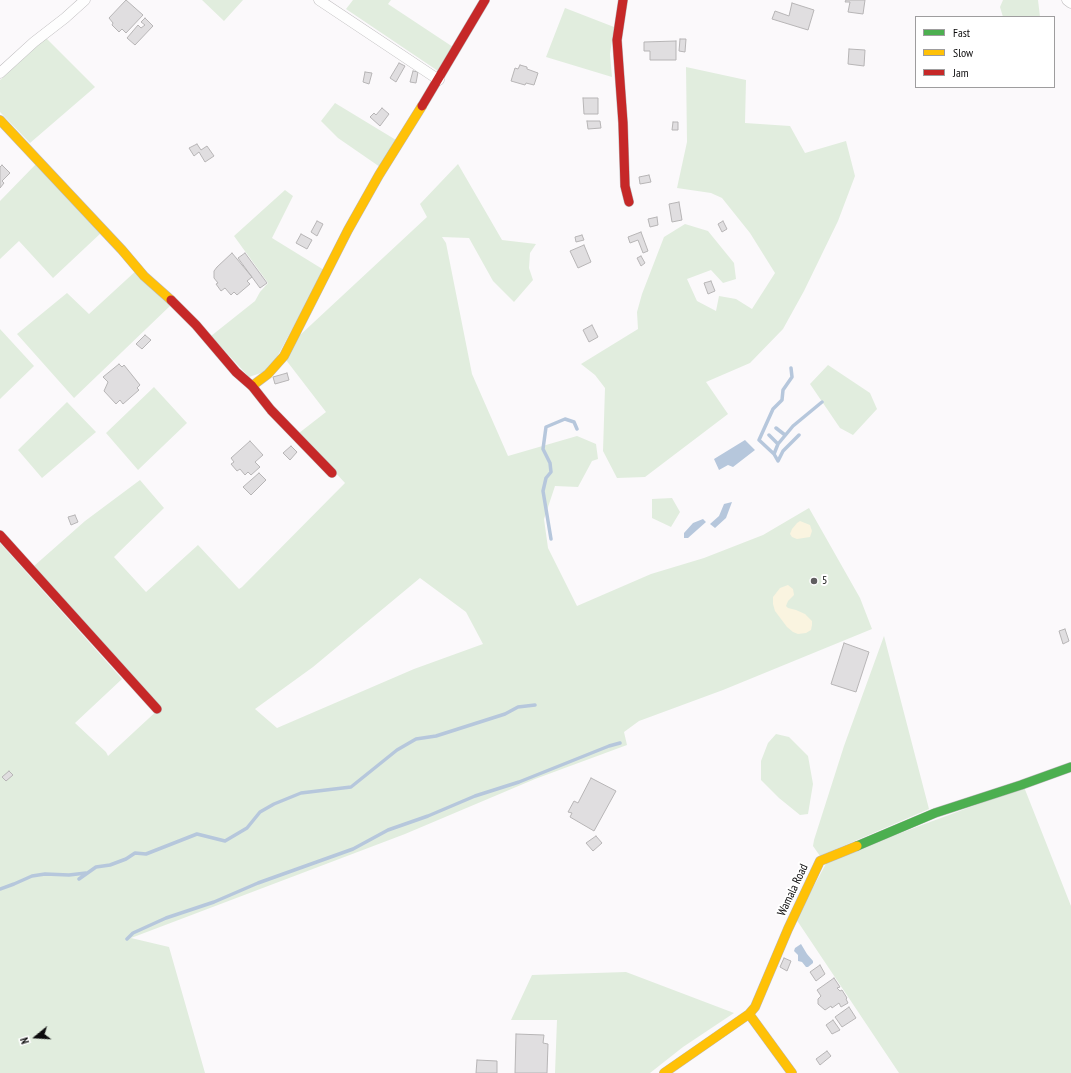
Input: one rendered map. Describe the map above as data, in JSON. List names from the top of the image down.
{
  "streets": {
    "street": ["Wamala Road"]
  },
  "places": ["5"],
  "legend": ["Fast", "Slow", "Jam"],
  "north": "left"
}
